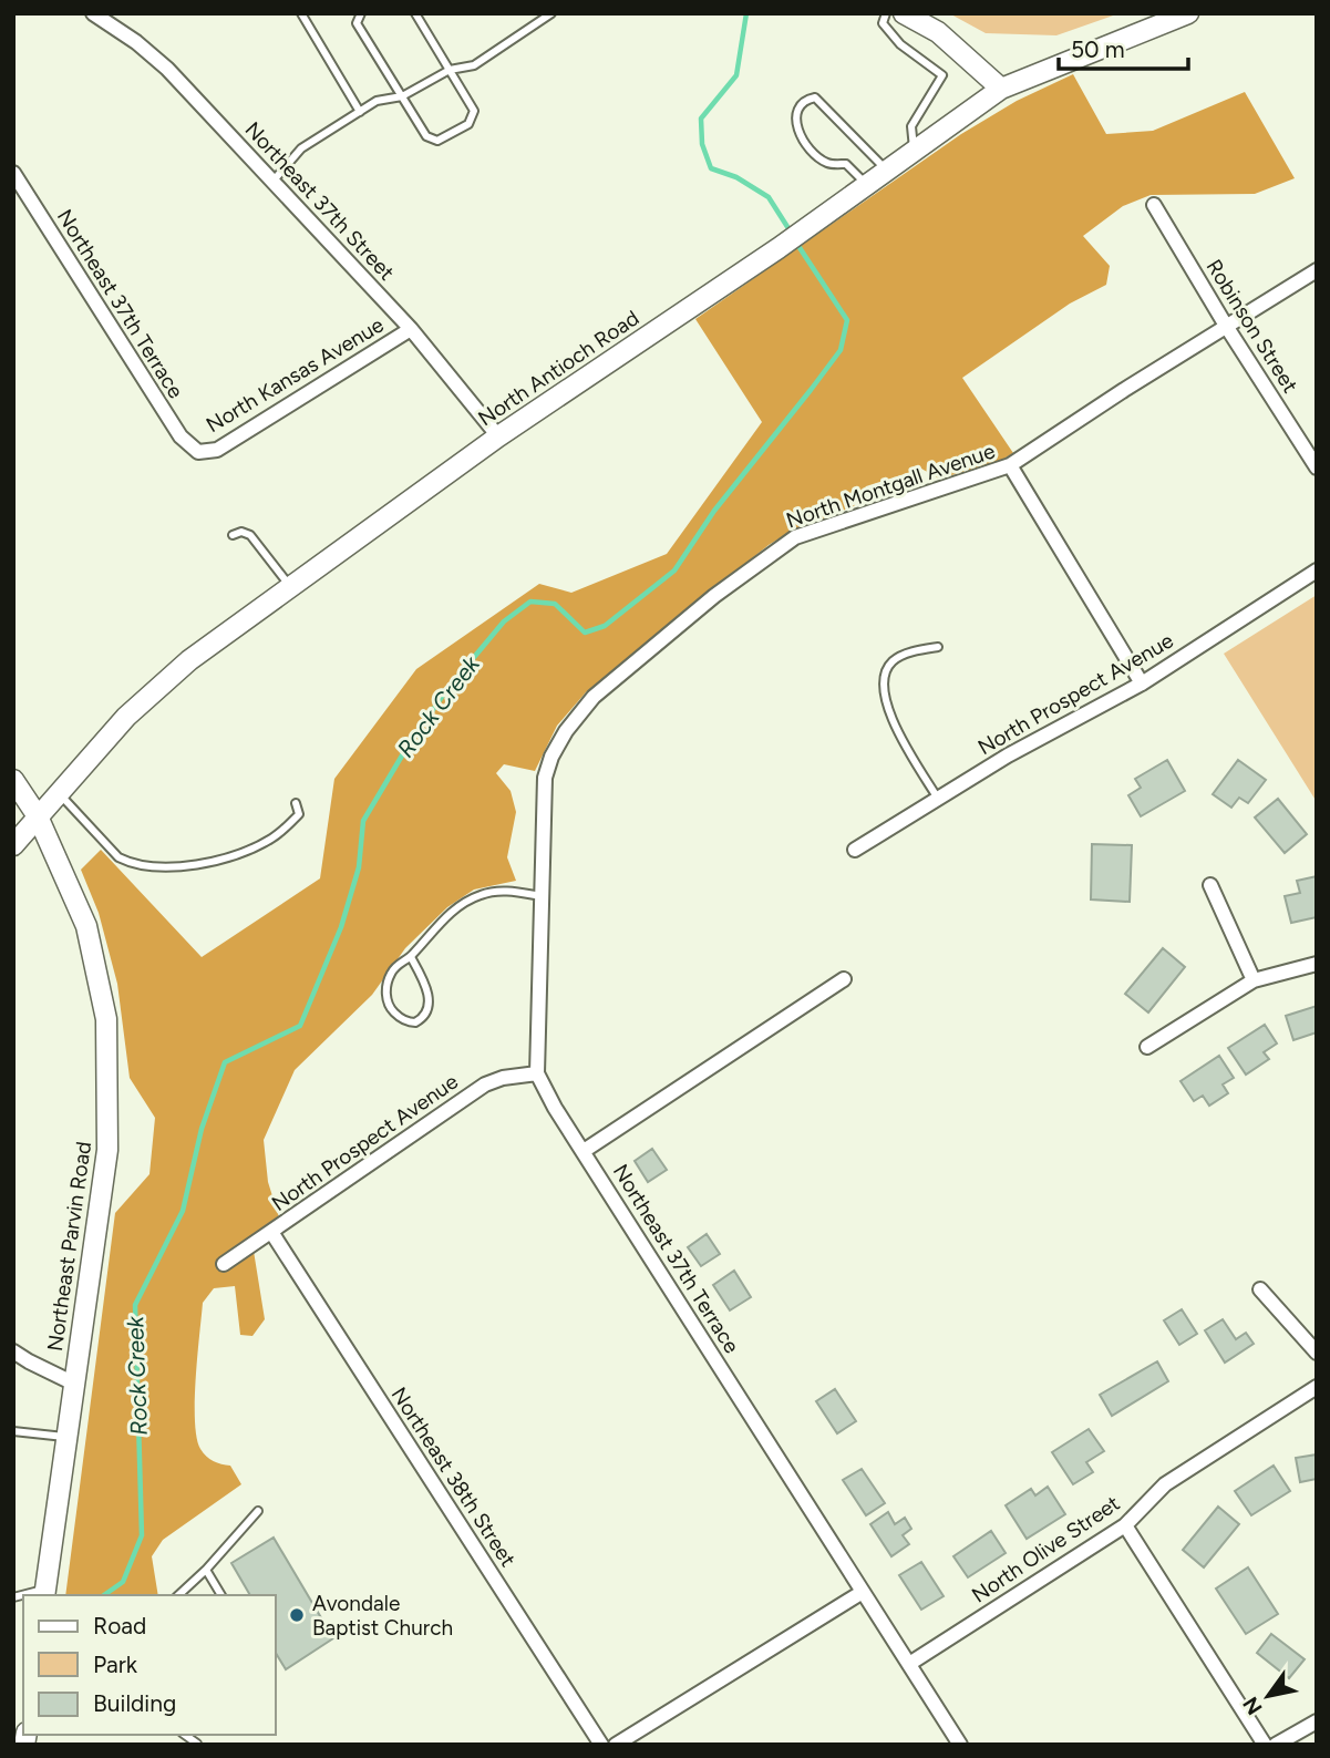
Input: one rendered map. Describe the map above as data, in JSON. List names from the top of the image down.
{
  "streets": {
    "street": [
      "Northeast 37th Street",
      "Northeast 37th Terrace",
      "Robinson Street",
      "North Antioch Road",
      "North Kansas Avenue",
      "North Montgall Avenue",
      "North Prospect Avenue",
      "Northeast Parvin Road",
      "Northeast 38th Street",
      "North Olive Street"
    ]
  },
  "crossings": [
    ["Northeast 37th Street", "North Antioch Road"],
    ["Northeast 37th Street", "North Kansas Avenue"],
    ["Northeast 37th Terrace", "North Kansas Avenue"],
    ["Northeast 37th Terrace", "North Montgall Avenue"],
    ["Northeast 37th Terrace", "North Prospect Avenue"],
    ["Northeast 37th Terrace", "North Olive Street"],
    ["Robinson Street", "North Montgall Avenue"],
    ["North Antioch Road", "Northeast Parvin Road"],
    ["North Prospect Avenue", "Northeast 38th Street"]
  ],
  "water": ["Rock Creek"],
  "places": ["Avondale Baptist Church"],
  "legend": ["Road", "Park", "Building"],
  "scale_bar": "50 m",
  "north": "bottom left"
}
